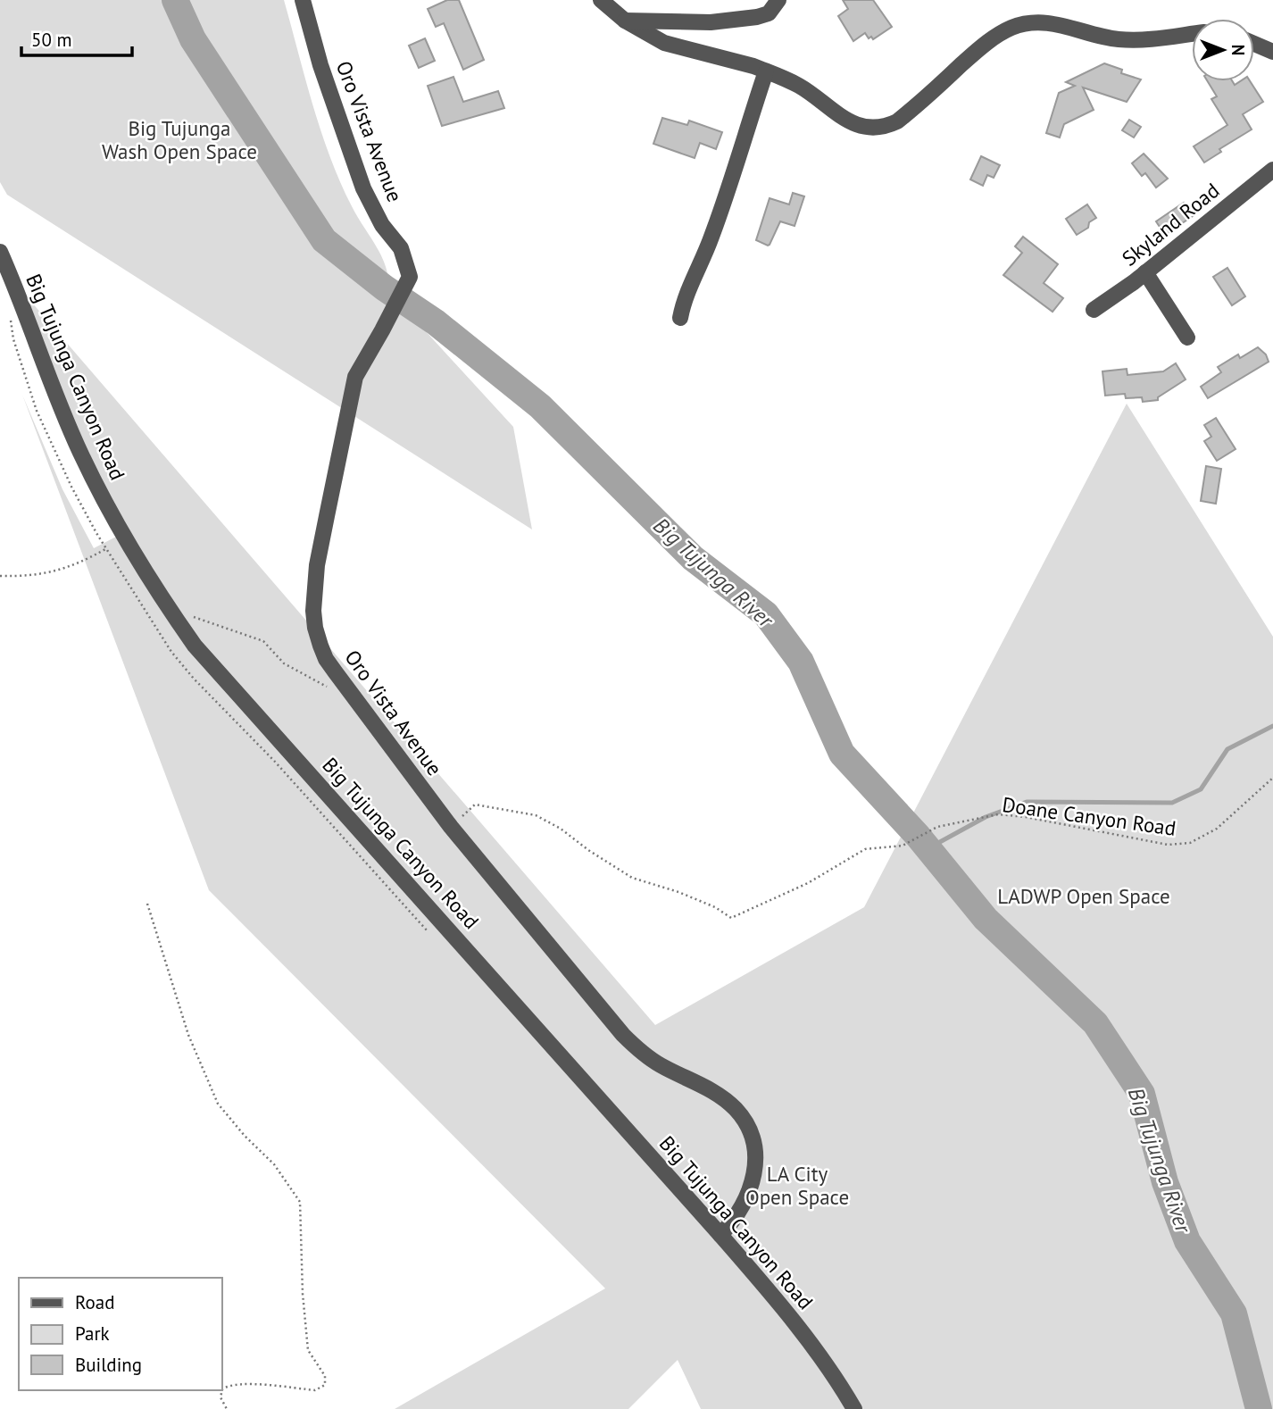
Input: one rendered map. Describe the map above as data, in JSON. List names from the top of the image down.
{
  "streets": {
    "street": ["Oro Vista Avenue", "Skyland Road", "Big Tujunga Canyon Road"],
    "path": ["Doane Canyon Road"]
  },
  "crossings": [
    ["Oro Vista Avenue", "Big Tujunga Canyon Road"],
    ["Oro Vista Avenue", "Doane Canyon Road"]
  ],
  "water": ["Big Tujunga River"],
  "parks": ["Big Tujunga Wash Open Space", "LADWP Open Space", "LA City Open Space"],
  "legend": ["Road", "Park", "Building"],
  "scale_bar": "50 m",
  "north": "right"
}
